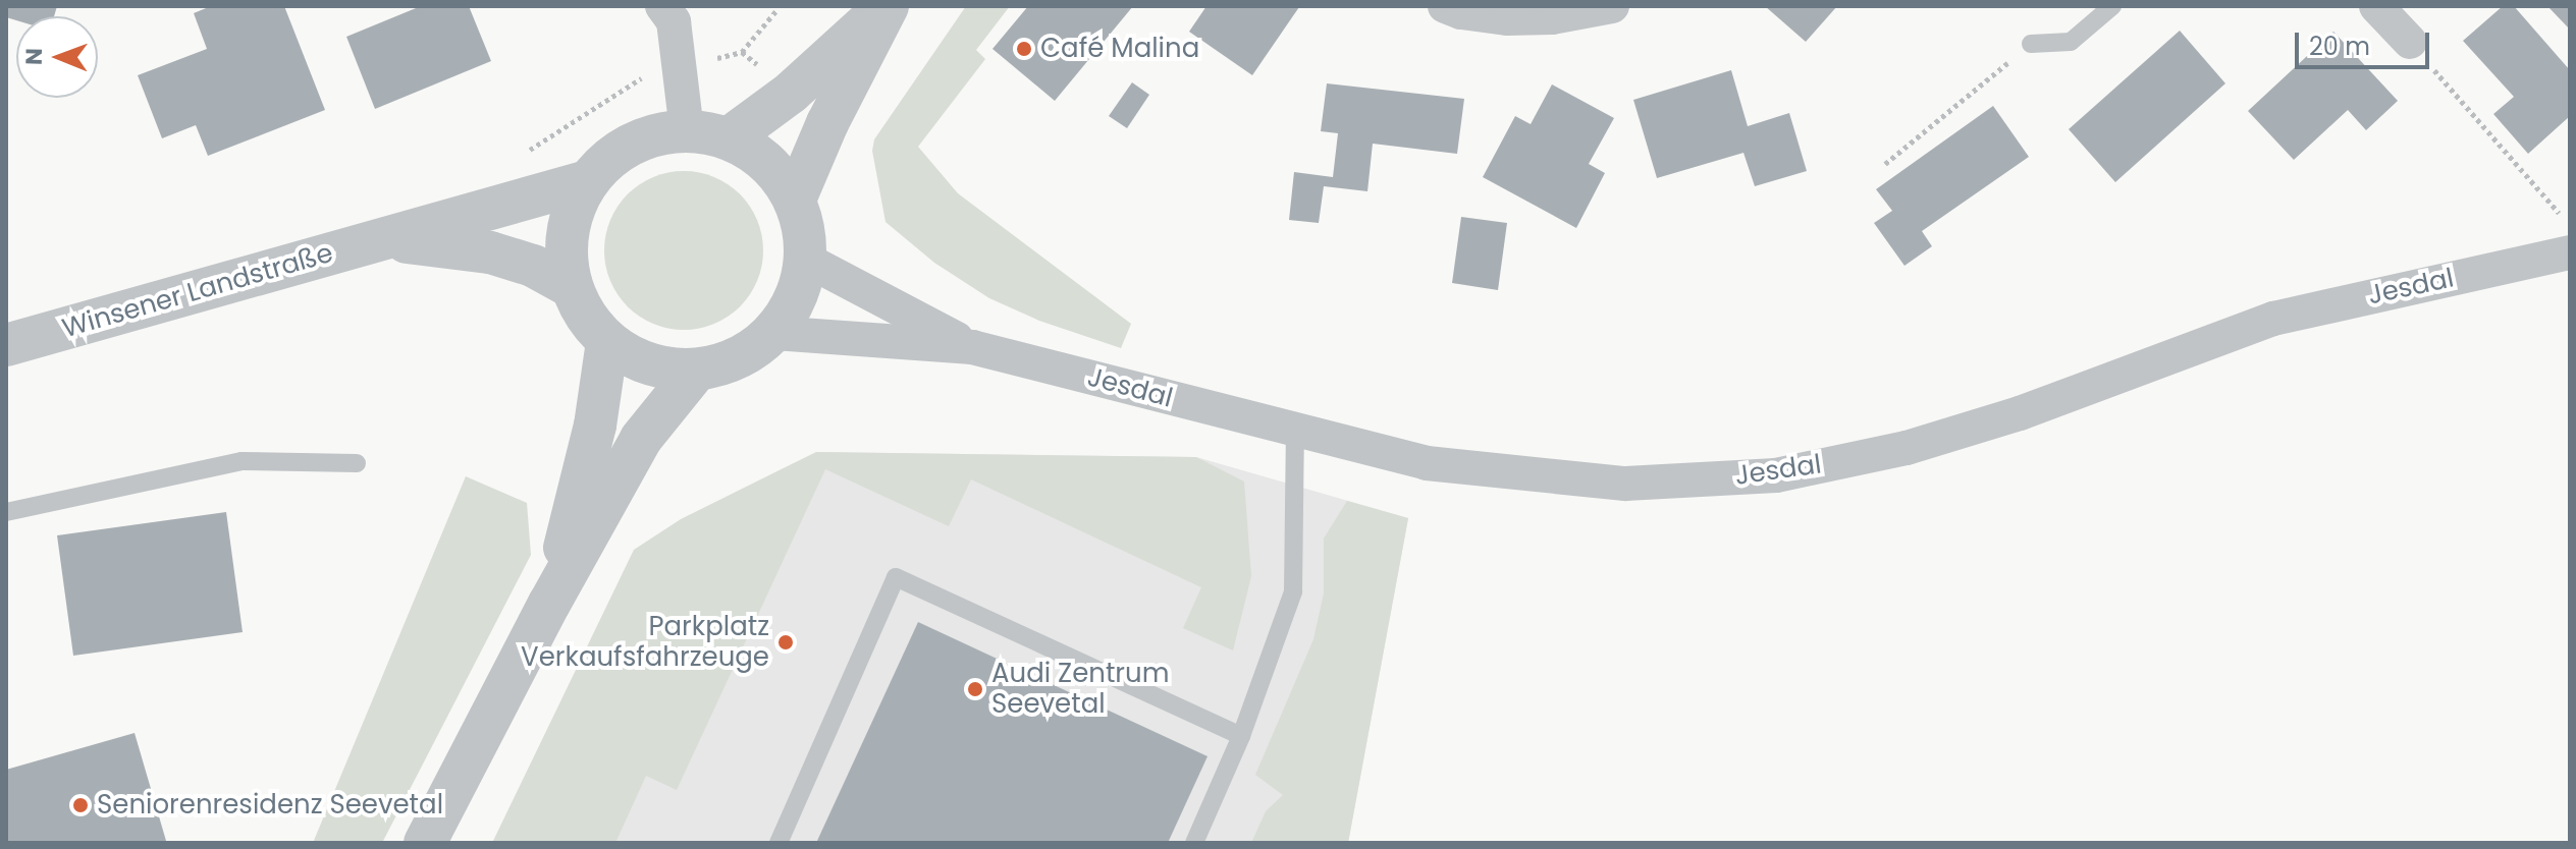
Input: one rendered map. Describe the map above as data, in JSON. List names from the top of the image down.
{
  "streets": {
    "street": ["Jesdal", "Winsener Landstraße"]
  },
  "crossings": [
    ["Jesdal", "Winsener Landstraße"]
  ],
  "places": [
    "Café Malina",
    "Parkplatz Verkaufsfahrzeuge",
    "Audi Zentrum Seevetal",
    "Seniorenresidenz Seevetal"
  ],
  "scale_bar": "20 m",
  "north": "left"
}
